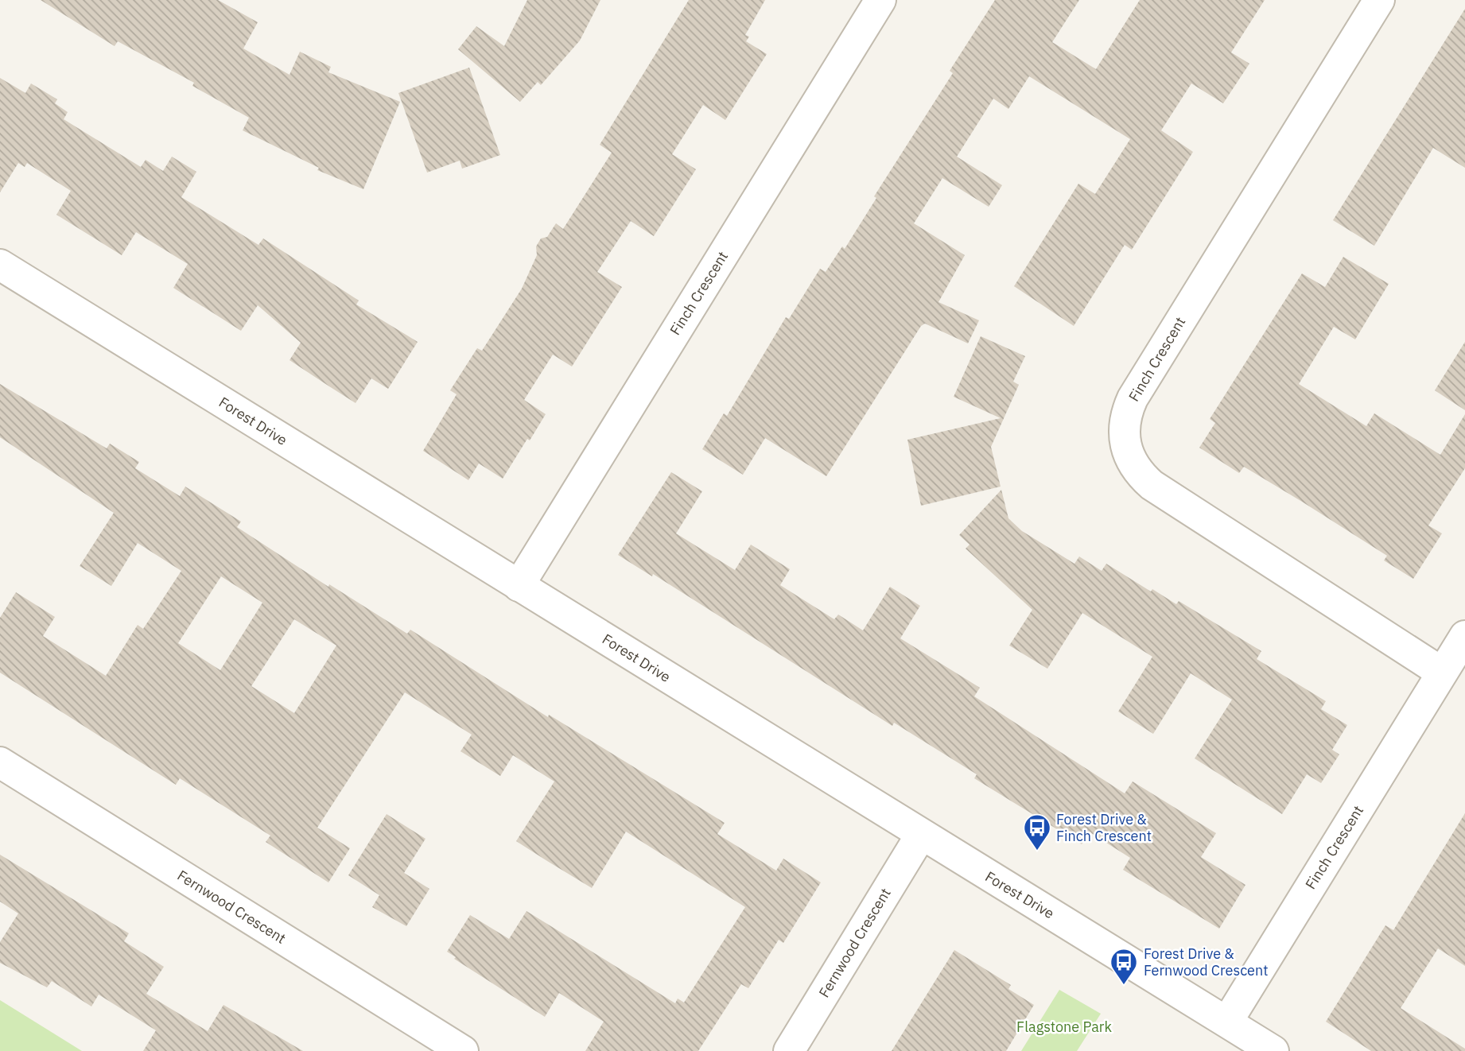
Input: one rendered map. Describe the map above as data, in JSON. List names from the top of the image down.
{
  "streets": {
    "street": ["Finch Crescent", "Forest Drive", "Fernwood Crescent"]
  },
  "crossings": [
    ["Finch Crescent", "Forest Drive"],
    ["Forest Drive", "Fernwood Crescent"]
  ],
  "parks": ["Flagstone Park"],
  "places": {
    "bus stop": ["Forest Drive & Finch Crescent", "Forest Drive & Fernwood Crescent"]
  }
}
